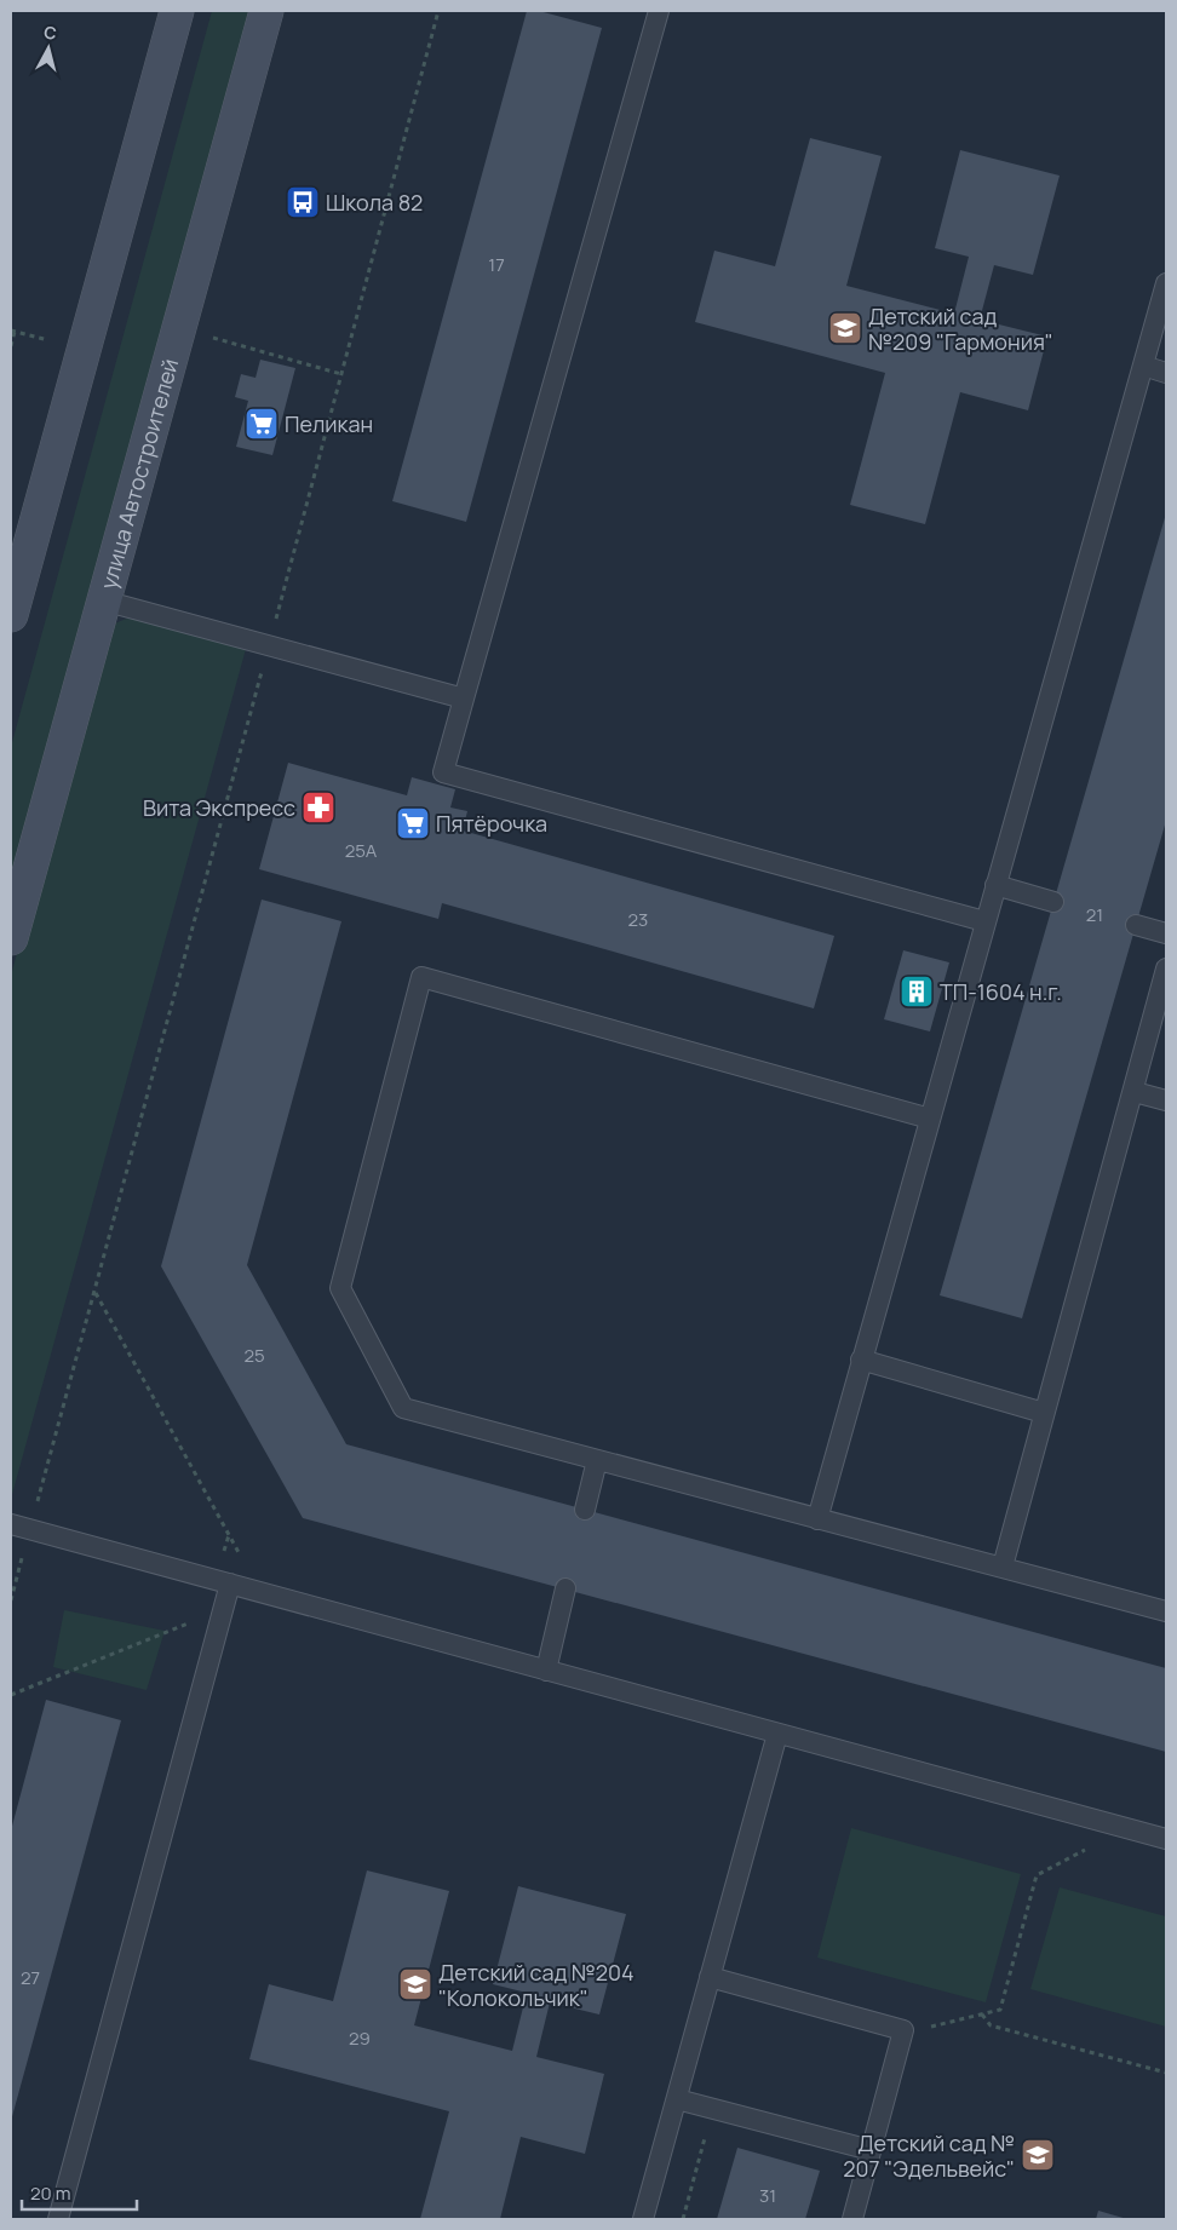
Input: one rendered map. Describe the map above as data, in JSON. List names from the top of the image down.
{
  "streets": {
    "main road": ["улица Автостроителей"]
  },
  "places": {
    "bus stop": ["Школа 82"],
    "school or university": ["Детский сад №209 \"Гармония\"", "Детский сад №204 \"Колокольчик\"", "Детский сад № 207 \"Эдельвейс\""],
    "supermarket": ["Пеликан", "Пятёрочка"],
    "pharmacy": ["Вита Экспресс"],
    "building": ["ТП-1604 н.г."]
  },
  "house_numbers": [
    "17",
    "25А",
    "21",
    "23",
    "25",
    "27",
    "29",
    "31"
  ],
  "scale_bar": "20 m",
  "north": "top"
}
